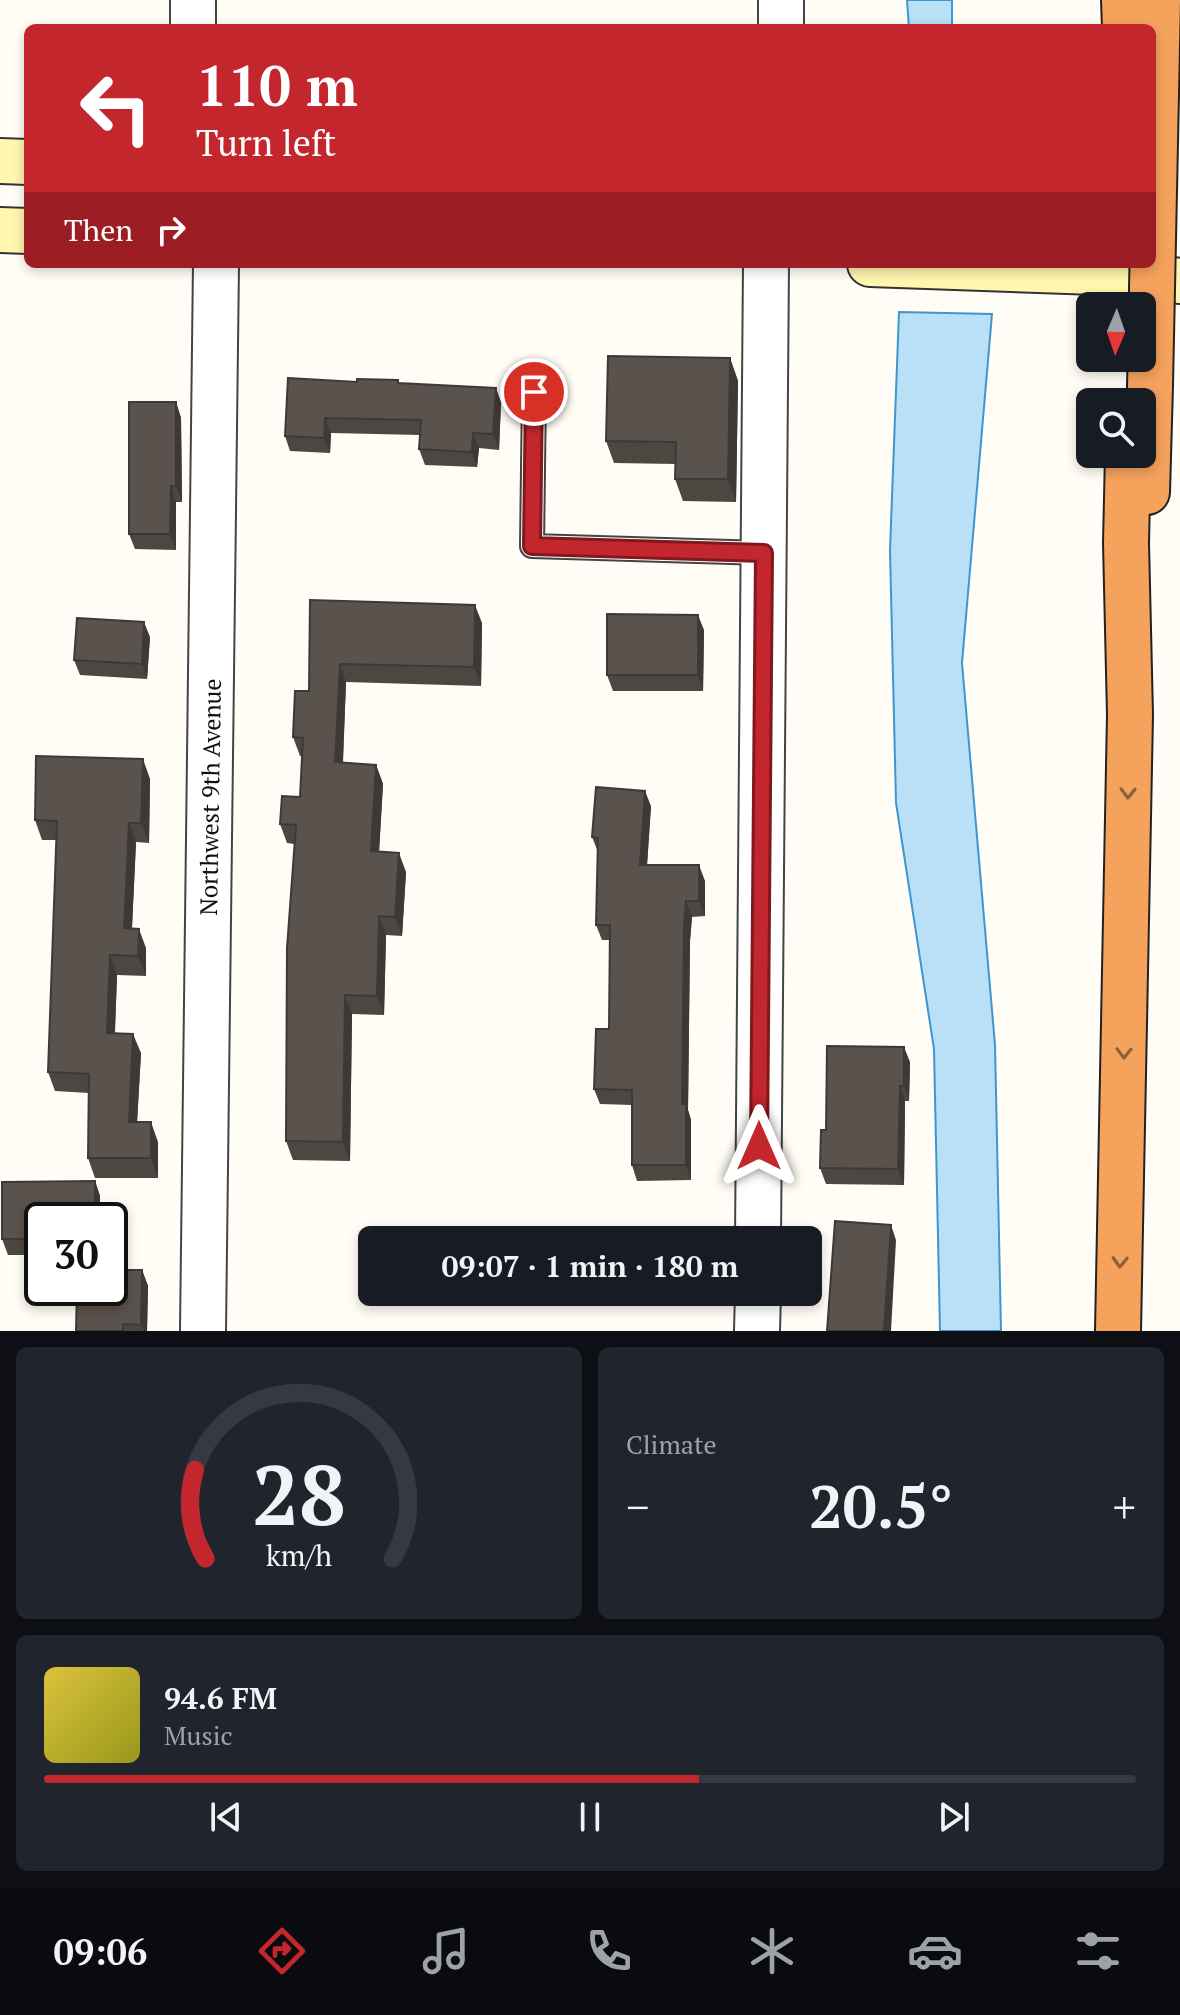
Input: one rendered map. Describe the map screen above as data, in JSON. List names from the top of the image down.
{
  "streets": {
    "street": ["Northwest 9th Avenue"]
  },
  "north": "bottom",
  "page": {
    "turn": ["110 m", "Turn left"],
    "then": "Then",
    "limit": "30",
    "trip": "09:07 · 1 min · 180 m",
    "tile": "Climate",
    "heat": ["−", "20.5°", "+"],
    "song": ["94.6 FM", "Music"],
    "tabs": "09:06",
    "gauge": ["28", "km/h"]
  }
}
